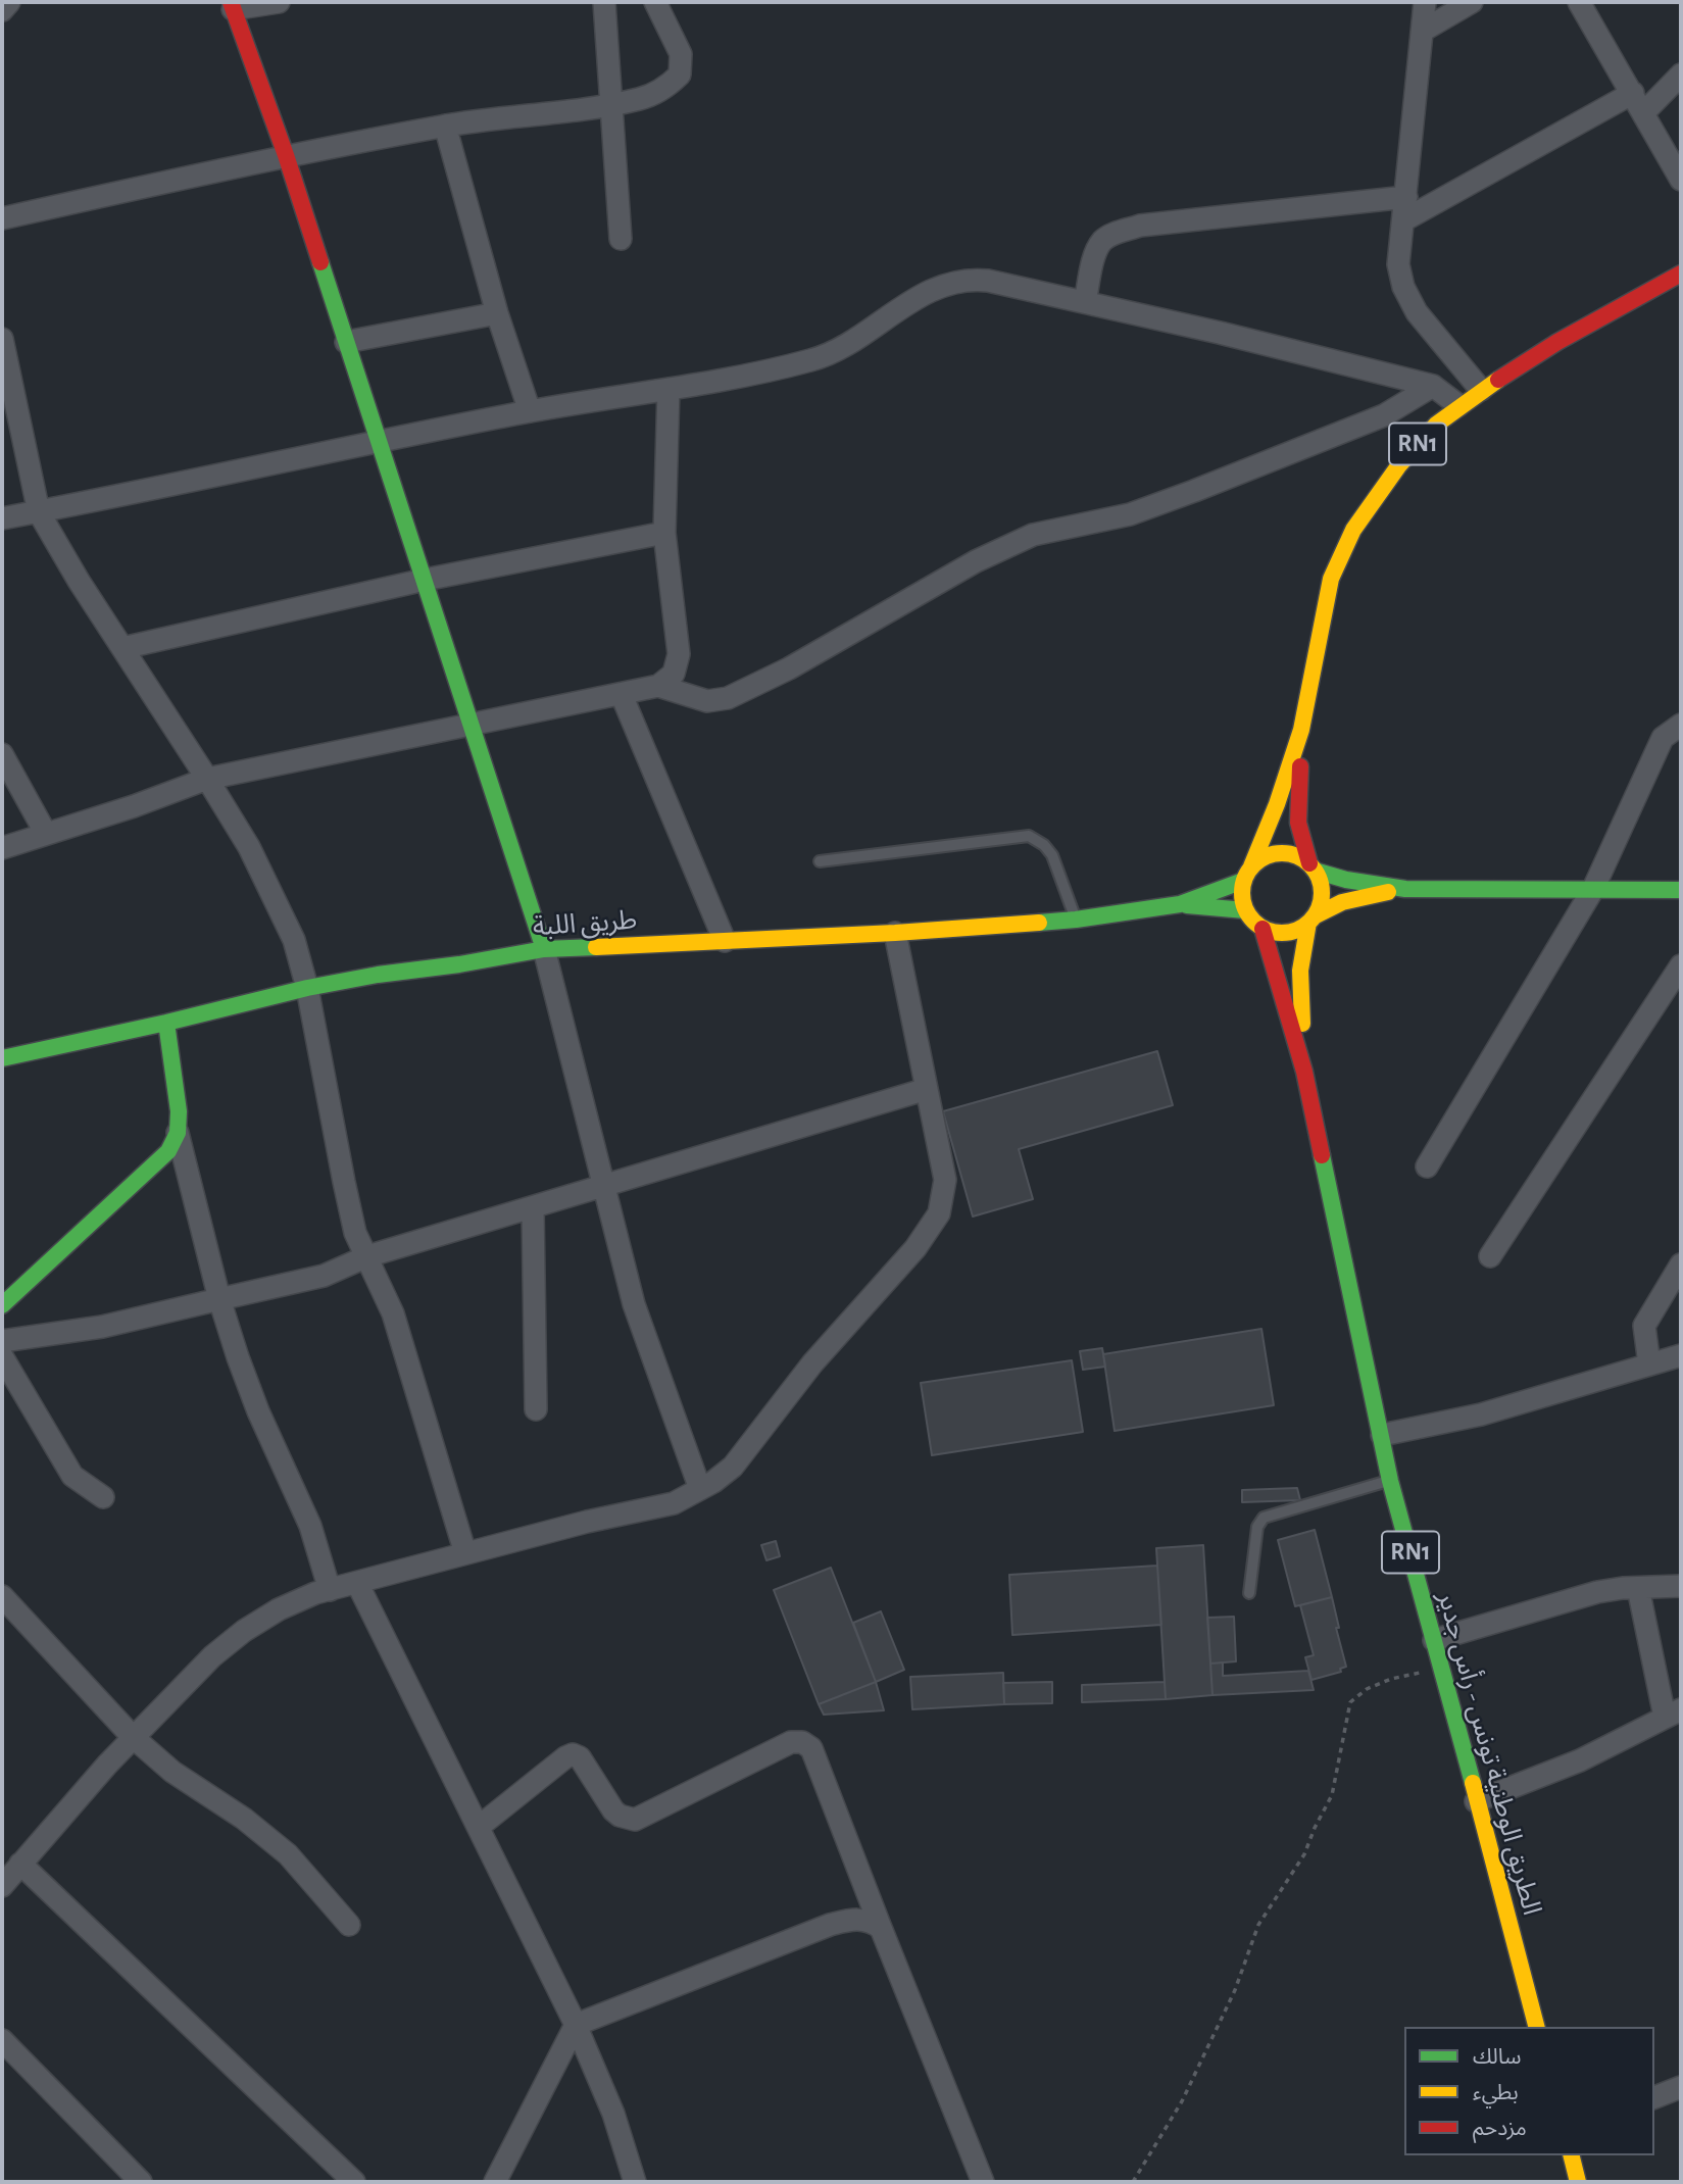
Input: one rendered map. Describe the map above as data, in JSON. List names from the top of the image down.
{
  "streets": {
    "main road": ["RN1", "طريق اللبة", "الطريق الوطنية تونس - رأس جدير"]
  },
  "crossings": [
    ["RN1", "طريق اللبة"],
    ["RN1", "الطريق الوطنية تونس - رأس جدير"],
    ["طريق اللبة", "الطريق الوطنية تونس - رأس جدير"]
  ],
  "legend": ["سالك", "بطيء", "مزدحم"]
}
